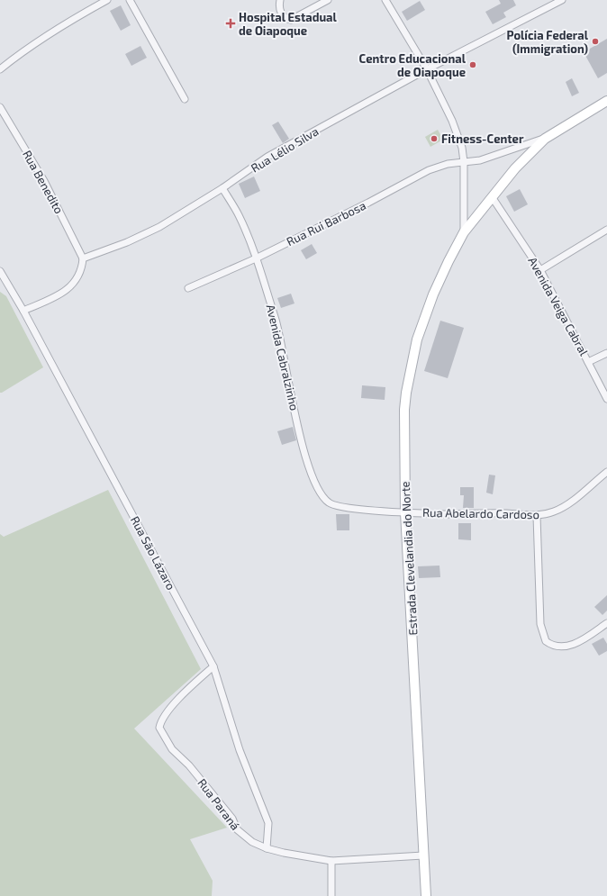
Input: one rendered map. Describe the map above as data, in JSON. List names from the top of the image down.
{
  "streets": {
    "street": [
      "Rua Lélio Silva",
      "Rua Benedito",
      "Rua Rui Barbosa",
      "Avenida Veiga Cabral",
      "Avenida Cabralzinho",
      "Rua Abelardo Cardoso",
      "Rua São Lázaro",
      "Estrada Clevelandia do Norte",
      "Rua Paraná"
    ]
  },
  "crossings": [
    ["Rua Lélio Silva", "Rua Benedito"],
    ["Rua Lélio Silva", "Avenida Cabralzinho"],
    ["Rua Rui Barbosa", "Avenida Cabralzinho"],
    ["Rua Rui Barbosa", "Estrada Clevelandia do Norte"],
    ["Avenida Veiga Cabral", "Estrada Clevelandia do Norte"],
    ["Avenida Cabralzinho", "Rua Abelardo Cardoso"],
    ["Rua Abelardo Cardoso", "Estrada Clevelandia do Norte"],
    ["Rua São Lázaro", "Rua Paraná"],
    ["Estrada Clevelandia do Norte", "Rua Paraná"]
  ],
  "places": {
    "health": ["Hospital Estadual de Oiapoque"],
    "other": ["Polícia Federal (Immigration)", "Centro Educacional de Oiapoque", "Fitness-Center"]
  }
}
